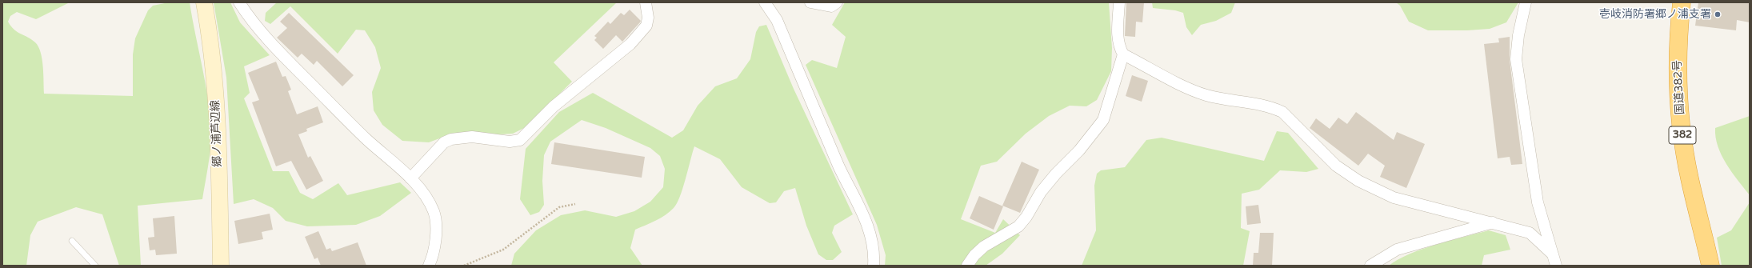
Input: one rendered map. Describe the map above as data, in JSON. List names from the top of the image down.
{
  "streets": {
    "highway": ["国道382号", "382"],
    "main road": ["郷ノ浦芦辺線"]
  },
  "places": ["壱岐消防署郷ノ浦支署"]
}
